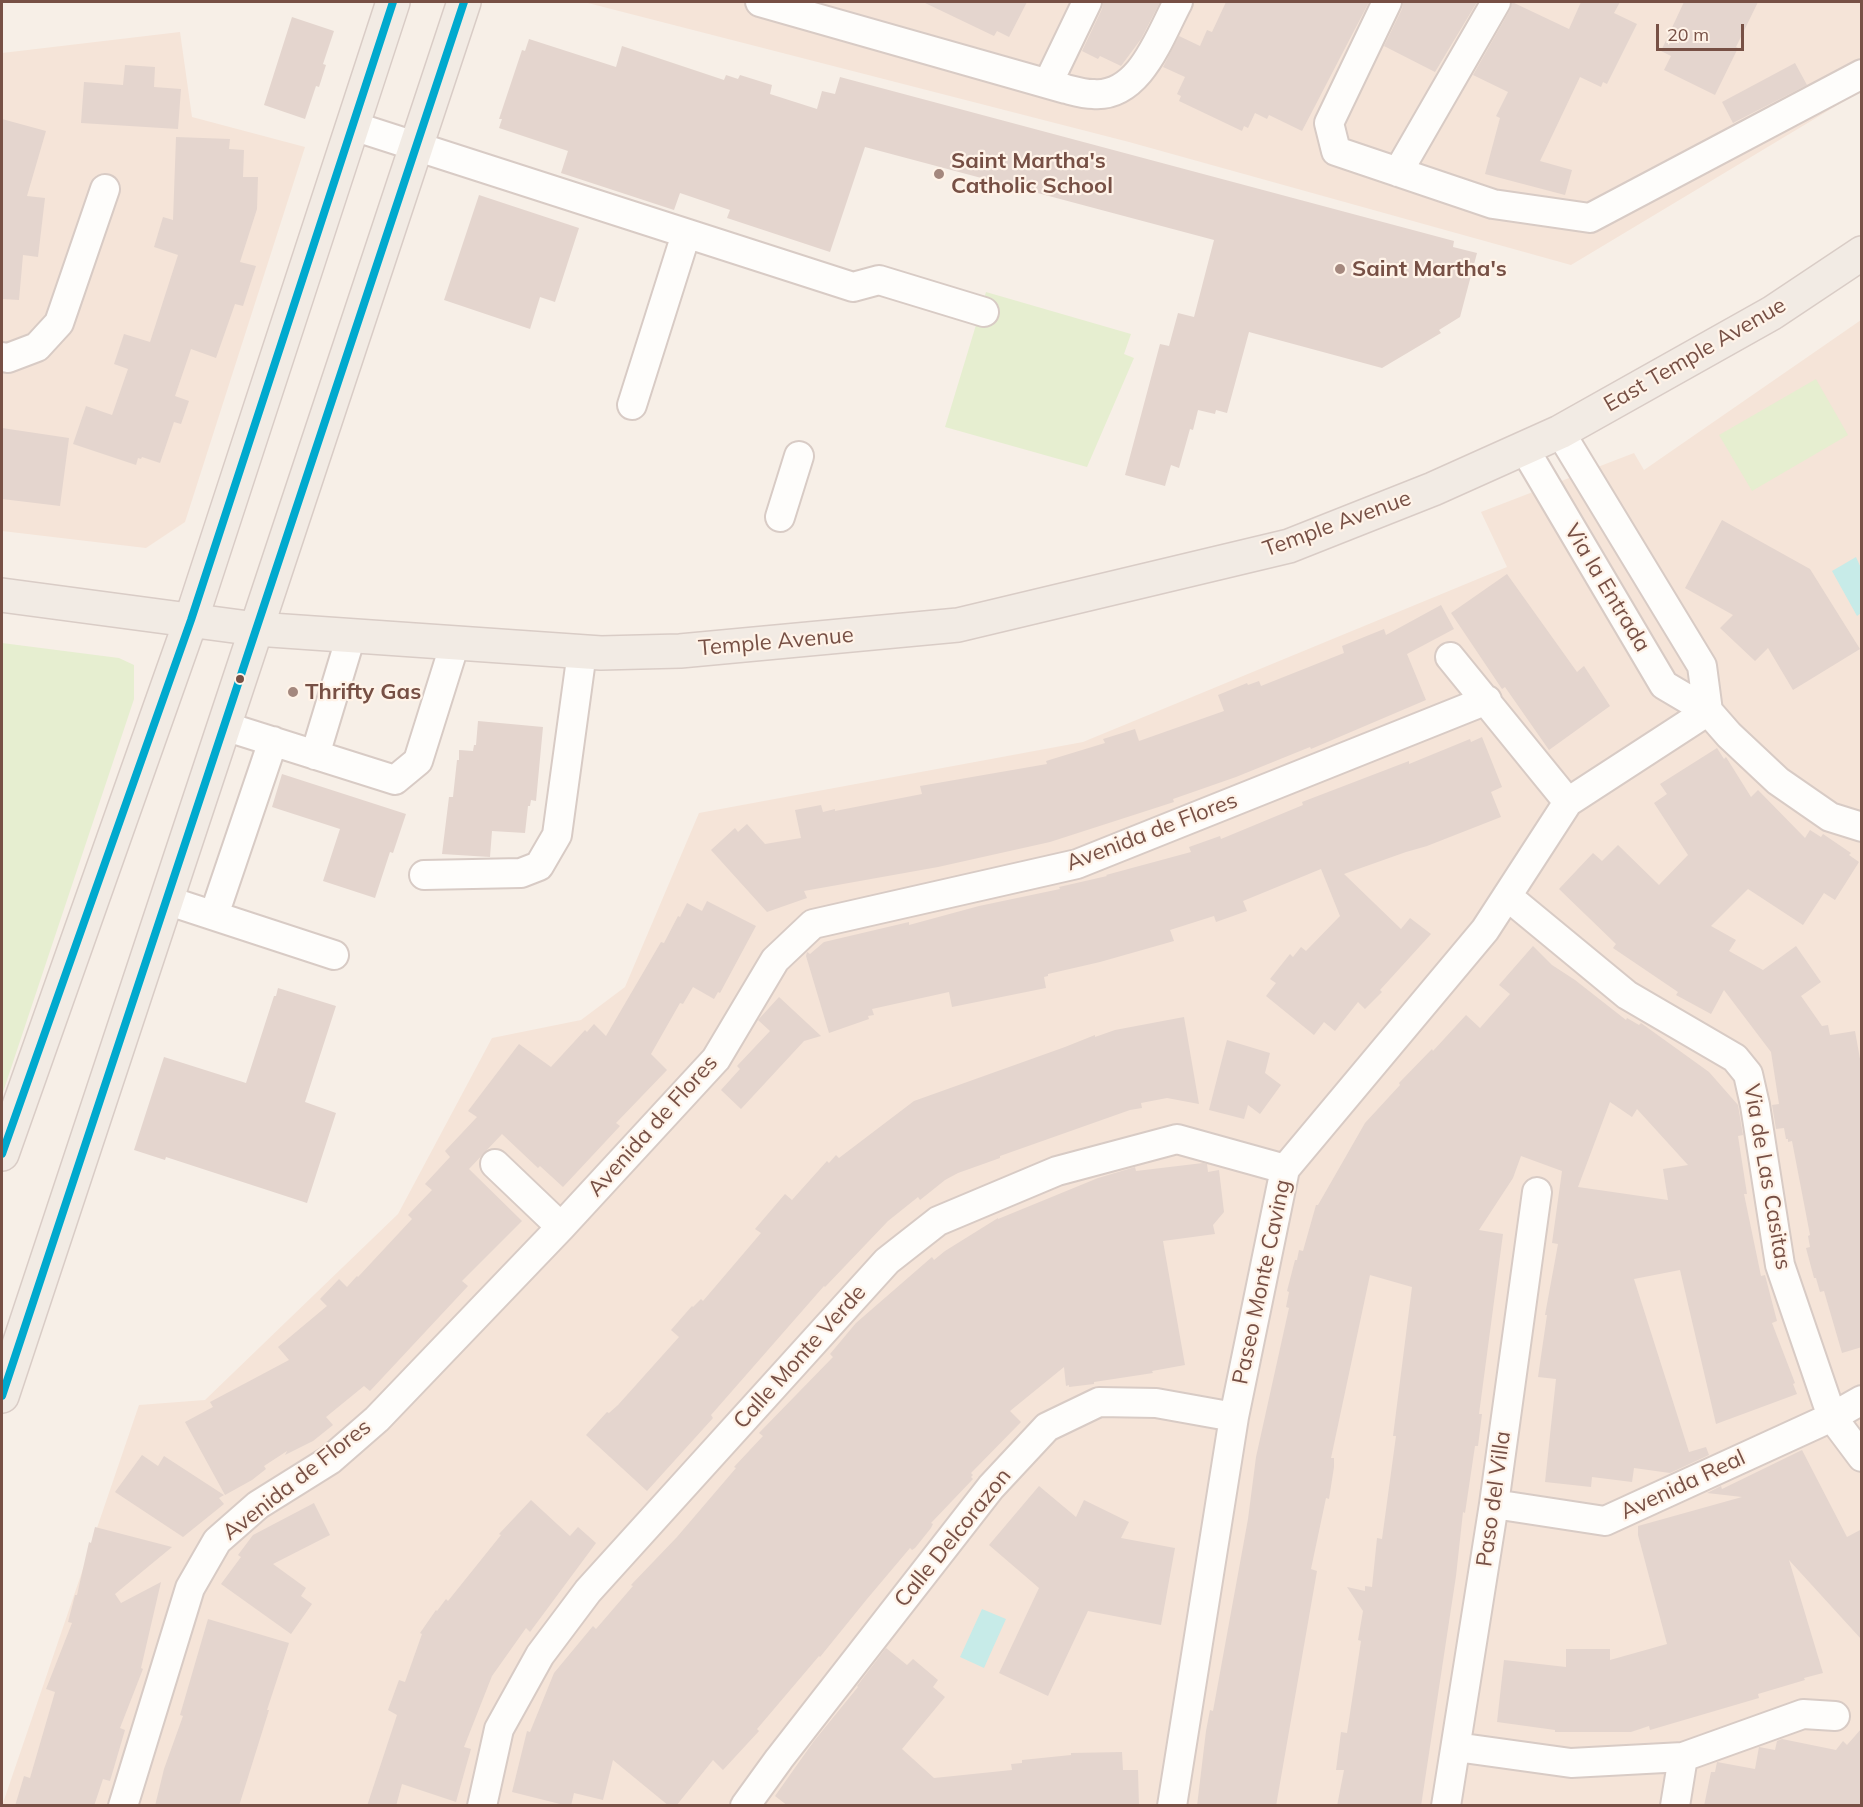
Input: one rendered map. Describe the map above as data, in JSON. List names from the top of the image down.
{
  "streets": {
    "main road": ["East Temple Avenue", "Temple Avenue"],
    "street": [
      "Via la Entrada",
      "Avenida de Flores",
      "Via de Las Casitas",
      "Paseo Monte Caving",
      "Calle Monte Verde",
      "Avenida Real",
      "Paso del Villa",
      "Calle Delcorazon"
    ]
  },
  "crossings": [
    ["East Temple Avenue", "Temple Avenue"],
    ["East Temple Avenue", "Via la Entrada"],
    ["Temple Avenue", "Via la Entrada"],
    ["Via la Entrada", "Paseo Monte Caving"],
    ["Via de Las Casitas", "Paseo Monte Caving"],
    ["Via de Las Casitas", "Avenida Real"],
    ["Paseo Monte Caving", "Calle Monte Verde"],
    ["Paseo Monte Caving", "Calle Delcorazon"],
    ["Avenida Real", "Paso del Villa"]
  ],
  "places": ["Saint Martha's Catholic School", "Saint Martha's", "Thrifty Gas"],
  "scale_bar": "20 m"
}
